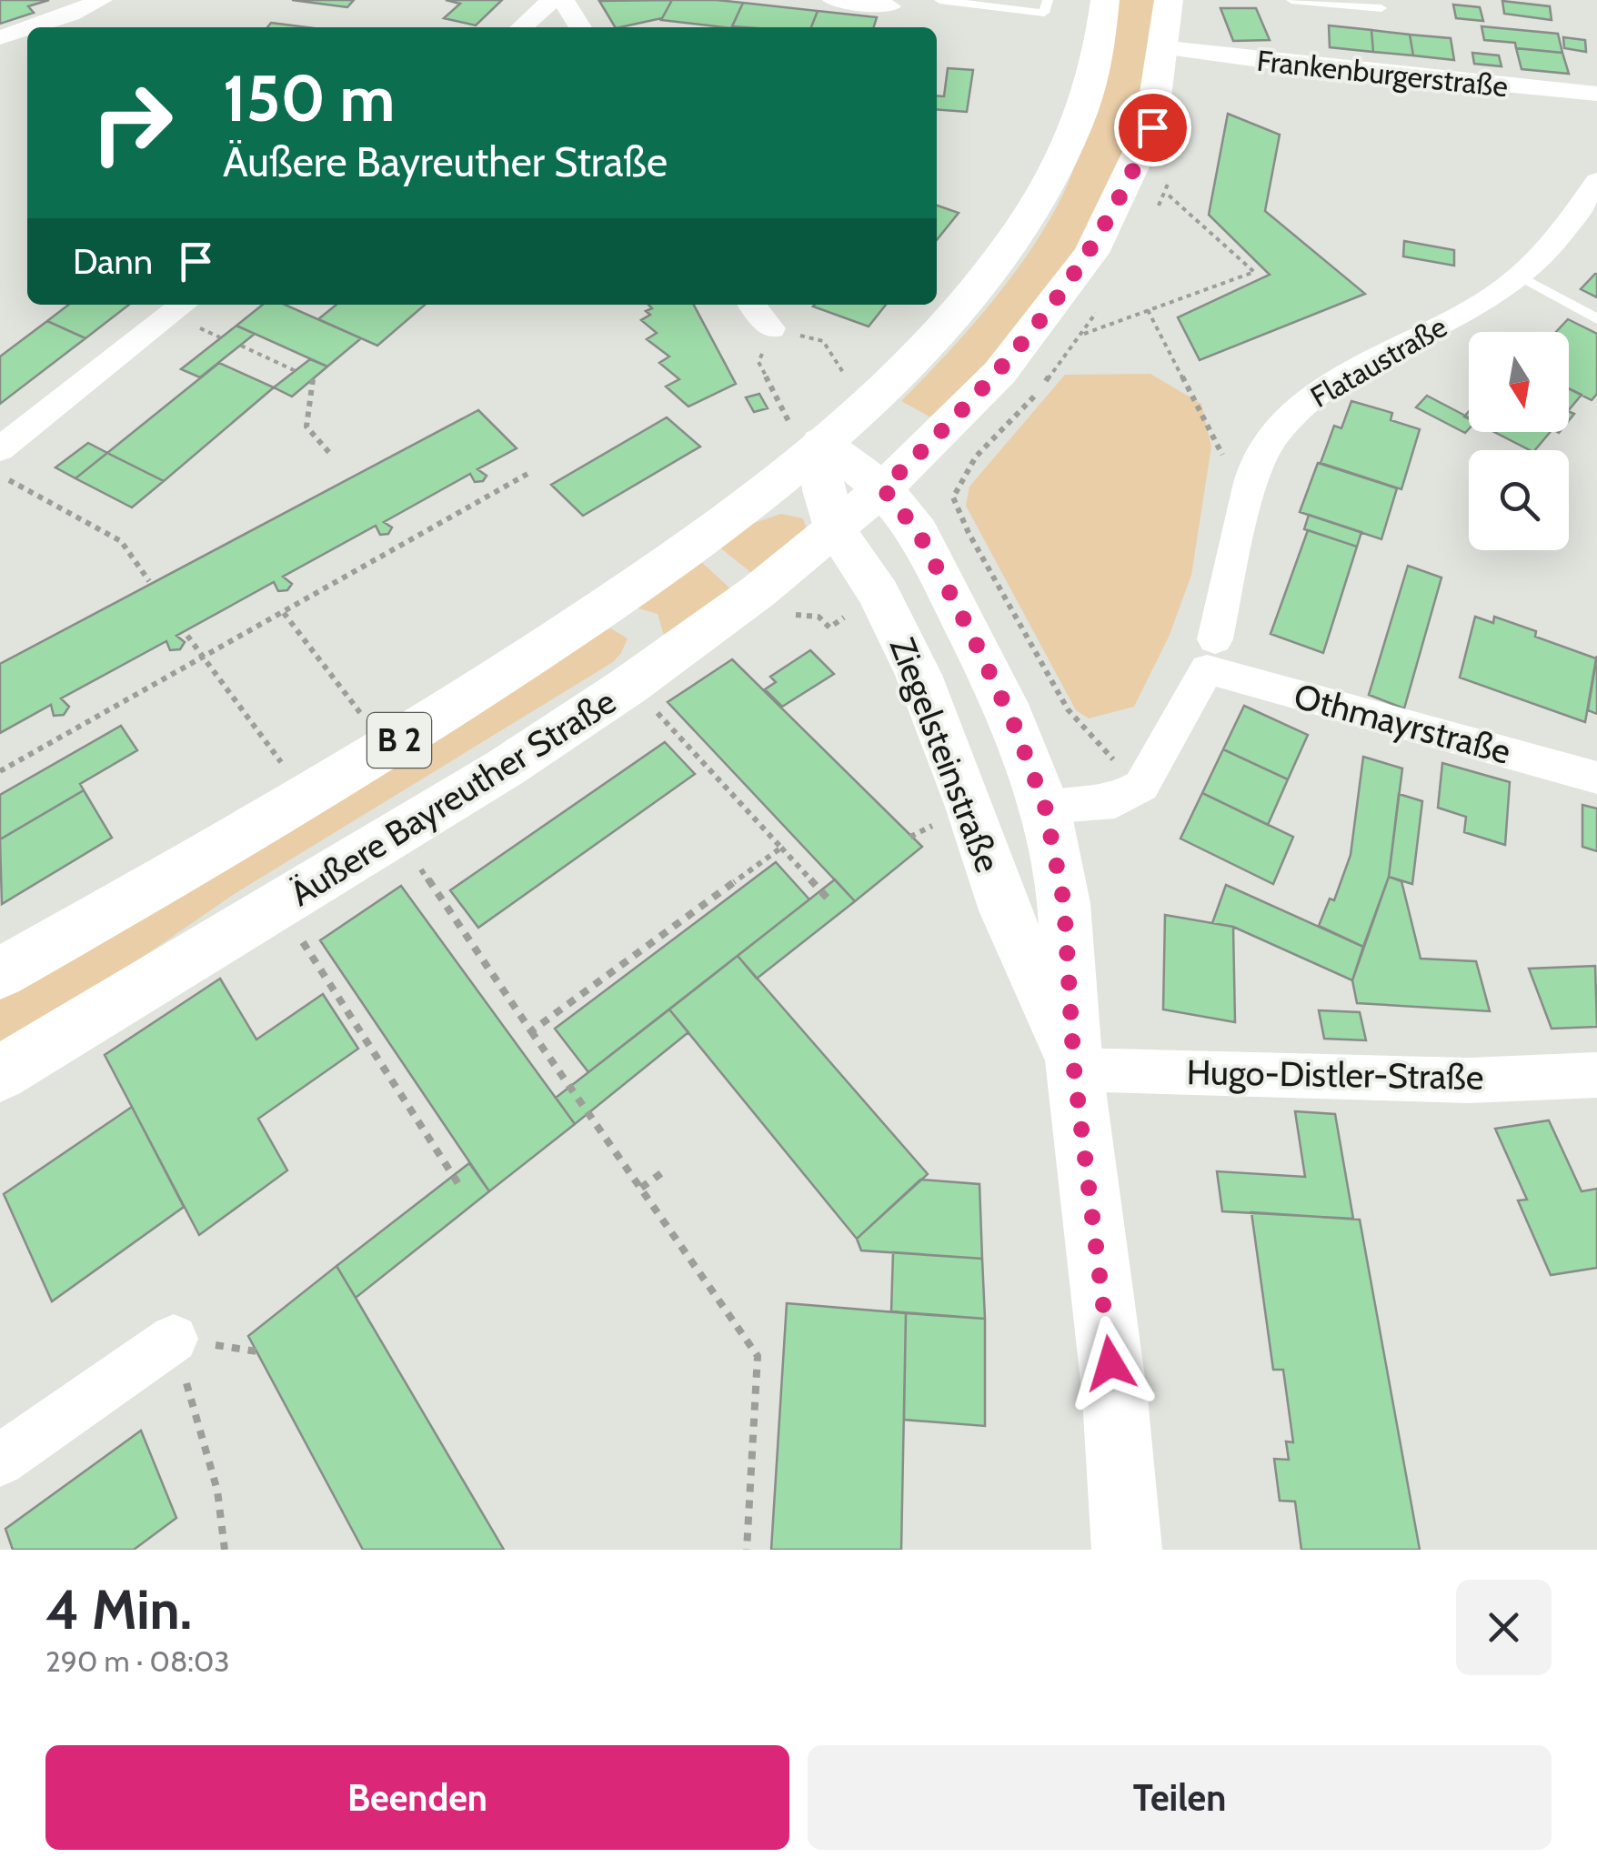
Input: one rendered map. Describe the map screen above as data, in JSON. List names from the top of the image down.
{
  "streets": {
    "main road": ["B 2", "Ziegelsteinstraße", "Äußere Bayreuther Straße"],
    "street": [
      "Frankenburgerstraße",
      "Flataustraße",
      "Othmayrstraße",
      "Hugo-Distler-Straße"
    ]
  },
  "crossings": [
    ["Frankenburgerstraße", "Äußere Bayreuther Straße"],
    ["Flataustraße", "Othmayrstraße"],
    ["B 2", "Ziegelsteinstraße"],
    ["Ziegelsteinstraße", "Äußere Bayreuther Straße"],
    ["Ziegelsteinstraße", "Hugo-Distler-Straße"]
  ],
  "north": "bottom",
  "page": {
    "turn": ["150 m", "Äußere Bayreuther Straße"],
    "then": "Dann",
    "heading": ["4 Min.", "290 m · 08:03"],
    "buttons": ["Beenden", "Teilen"]
  }
}
